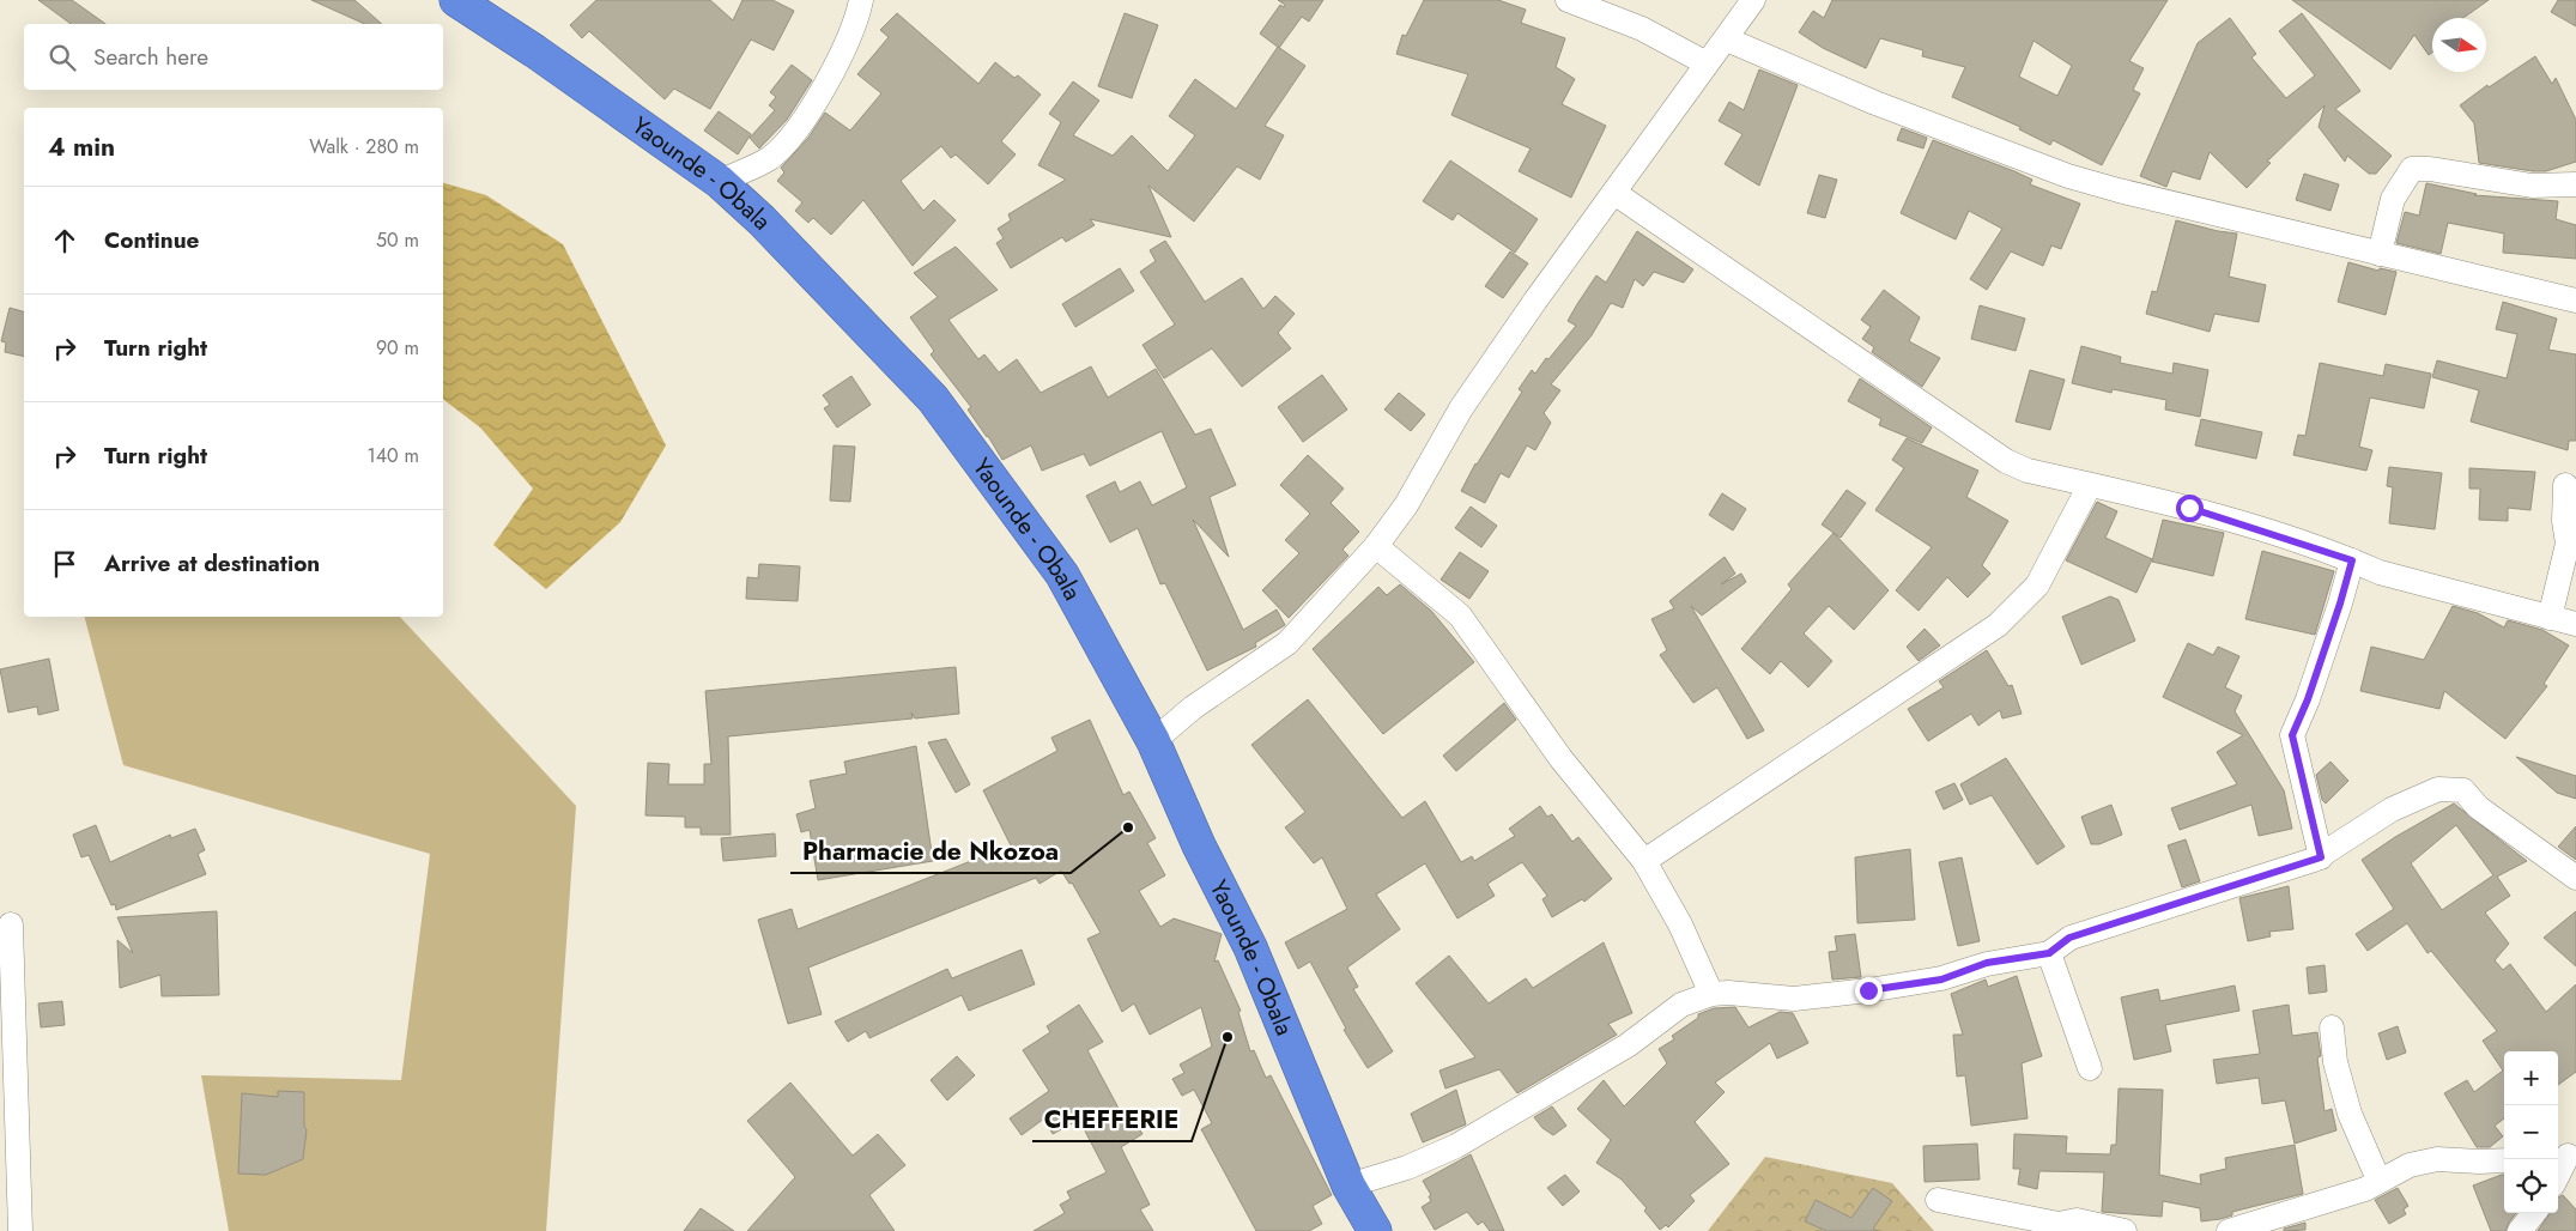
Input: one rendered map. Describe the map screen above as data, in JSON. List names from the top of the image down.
{
  "streets": {
    "highway": ["Yaounde - Obala"]
  },
  "places": ["Pharmacie de Nkozoa", "CHEFFERIE"],
  "north": "right",
  "page": {
    "search": "Search here",
    "heading": ["4 min", "Walk · 280 m"],
    "list": [
      ["Continue", "50 m"],
      ["Turn right", "90 m"],
      ["Turn right", "140 m"],
      "Arrive at destination"
    ],
    "map_buttons": ["+", "−"]
  }
}
